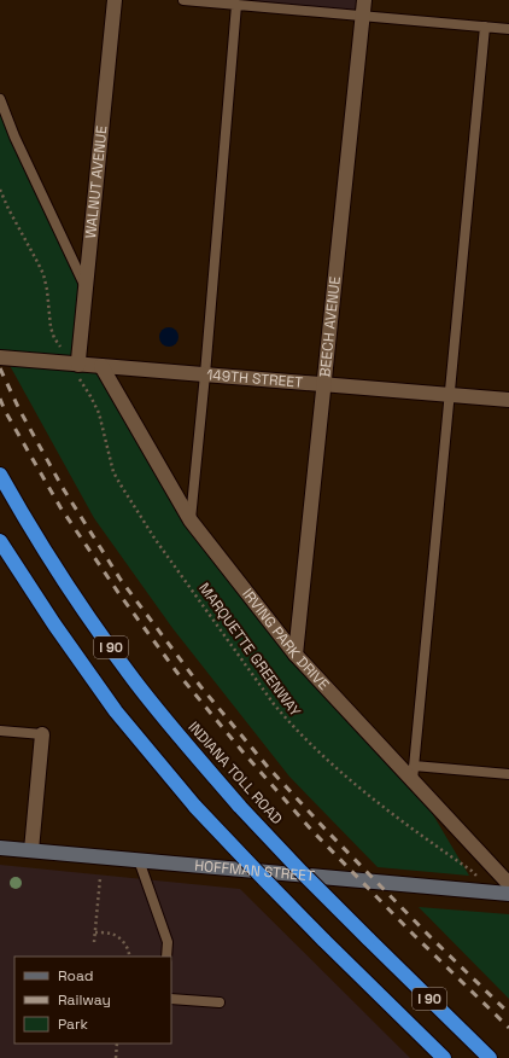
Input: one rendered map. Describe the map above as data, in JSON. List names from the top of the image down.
{
  "streets": {
    "highway": ["I 90", "INDIANA TOLL ROAD"],
    "street": [
      "WALNUT AVENUE",
      "BEECH AVENUE",
      "149TH STREET",
      "IRVING PARK DRIVE",
      "HOFFMAN STREET"
    ],
    "path": ["MARQUETTE GREENWAY"]
  },
  "crossings": [
    ["WALNUT AVENUE", "149TH STREET"],
    ["BEECH AVENUE", "149TH STREET"],
    ["BEECH AVENUE", "IRVING PARK DRIVE"],
    ["149TH STREET", "IRVING PARK DRIVE"]
  ],
  "legend": ["Road", "Railway", "Park"]
}
